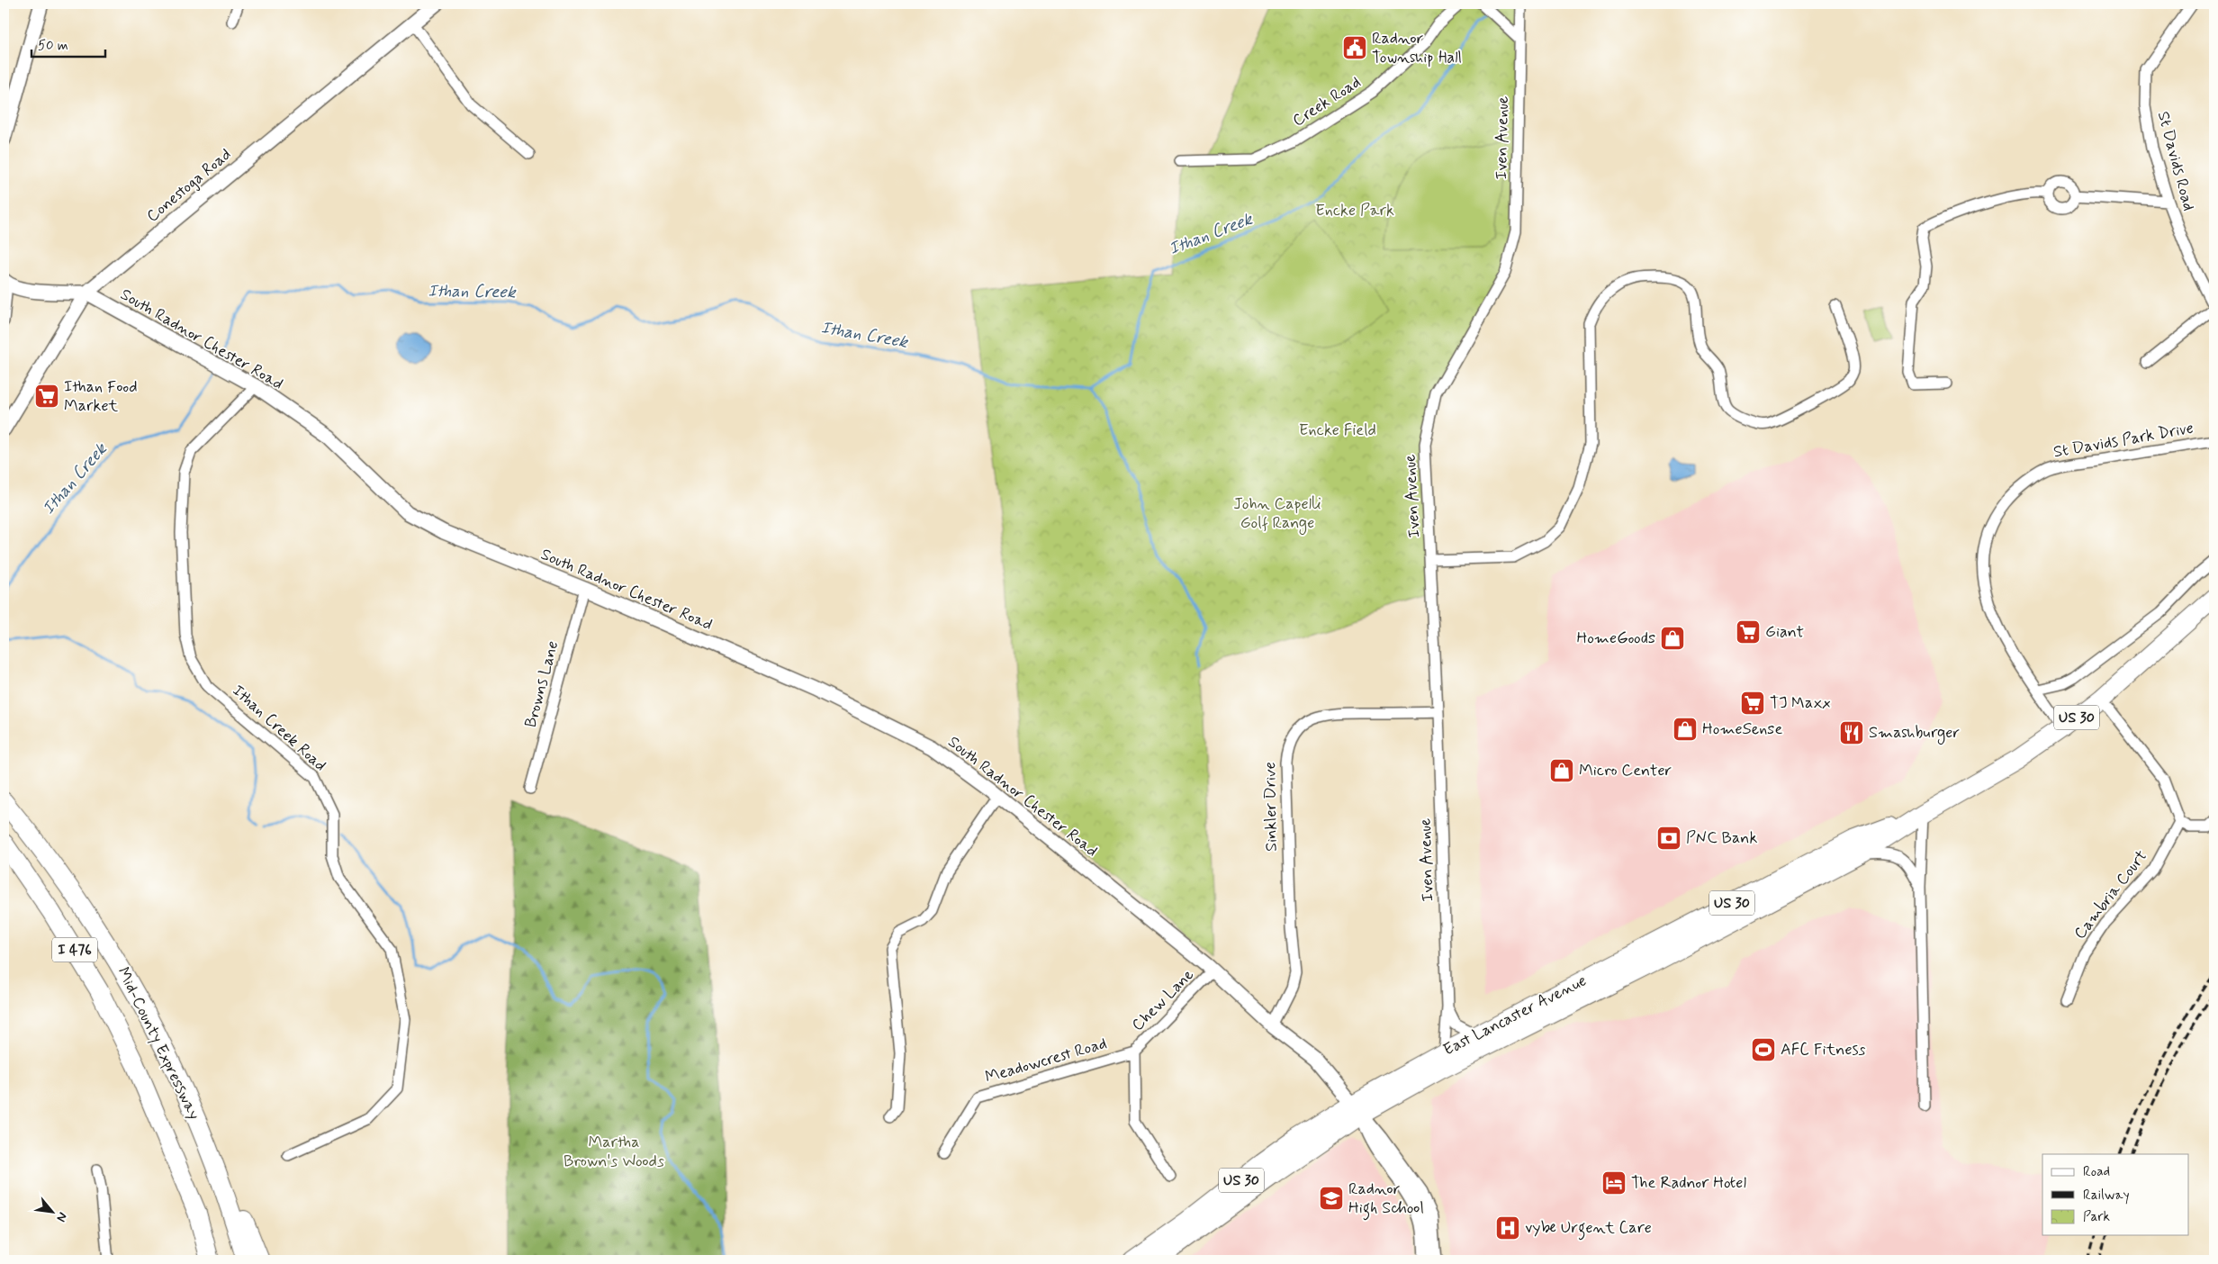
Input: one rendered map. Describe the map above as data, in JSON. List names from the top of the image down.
{
  "streets": {
    "highway": [
      "US 30",
      "I 476",
      "East Lancaster Avenue",
      "Mid-County Expressway"
    ],
    "main road": ["Conestoga Road", "South Radnor Chester Road"],
    "street": [
      "Creek Road",
      "Iven Avenue",
      "St Davids Road",
      "St Davids Park Drive",
      "Browns Lane",
      "Ithan Creek Road",
      "Sinkler Drive",
      "Cambria Court",
      "Chew Lane",
      "Meadowcrest Road"
    ]
  },
  "crossings": [
    ["Iven Avenue", "Sinkler Drive"],
    ["Iven Avenue", "East Lancaster Avenue"],
    ["Conestoga Road", "South Radnor Chester Road"],
    ["South Radnor Chester Road", "Browns Lane"],
    ["South Radnor Chester Road", "Ithan Creek Road"],
    ["South Radnor Chester Road", "Sinkler Drive"],
    ["South Radnor Chester Road", "Chew Lane"],
    ["South Radnor Chester Road", "East Lancaster Avenue"],
    ["St Davids Park Drive", "East Lancaster Avenue"],
    ["Chew Lane", "Meadowcrest Road"]
  ],
  "water": ["Ithan Creek"],
  "parks": [
    "Encke Park",
    "Encke Field",
    "John Capelli Golf Range",
    "Martha Brown's Woods"
  ],
  "places": {
    "public building": ["Radnor Township Hall"],
    "supermarket": ["Ithan Food Market", "Giant", "TJ Maxx"],
    "shop": ["HomeGoods", "HomeSense", "Micro Center"],
    "restaurant": ["Smashburger"],
    "bank": ["PNC Bank"],
    "sports": ["AFC Fitness"],
    "hotel": ["The Radnor Hotel"],
    "school or university": ["Radnor High School"],
    "hospital": ["vybe Urgent Care"]
  },
  "legend": ["Road", "Railway", "Park"],
  "scale_bar": "50 m",
  "north": "bottom right"
}
